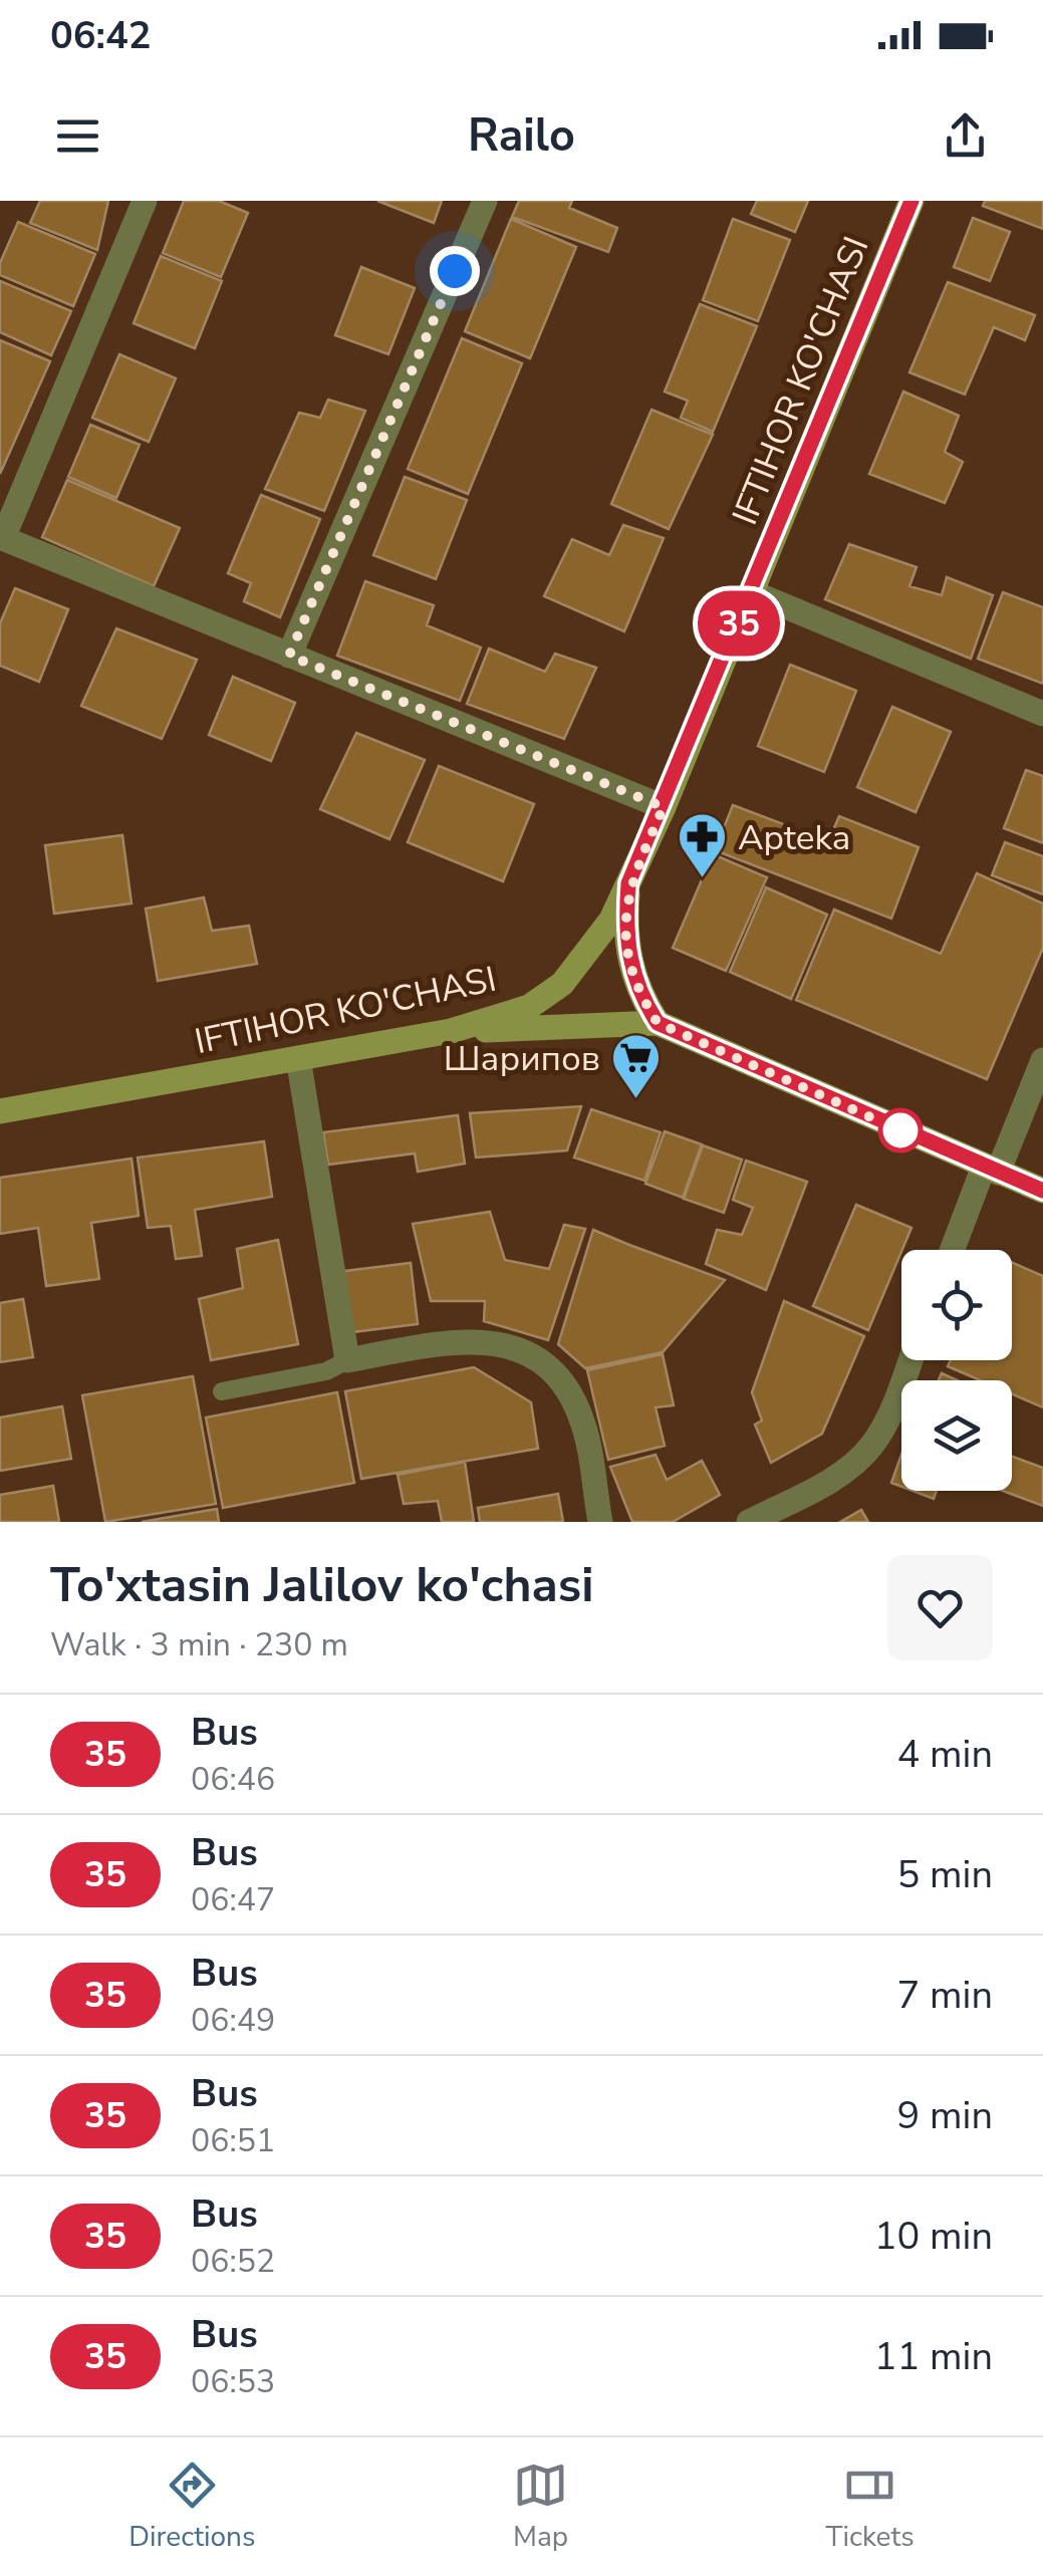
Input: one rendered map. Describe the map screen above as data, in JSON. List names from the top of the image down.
{
  "streets": {
    "main road": ["IFTIHOR KO'CHASI"]
  },
  "places": {
    "pharmacy": ["Apteka"],
    "supermarket": ["Шарипов"]
  },
  "lines": ["bus line 35"],
  "page": {
    "status": "06:42",
    "header": "Railo",
    "on_map": "35",
    "heading": ["To'xtasin Jalilov ko'chasi", "Walk · 3 min · 230 m"],
    "list": [
      {
        "mark": "35",
        "name": "Bus",
        "note": "06:46",
        "value": "4 min"
      },
      {
        "mark": "35",
        "name": "Bus",
        "note": "06:47",
        "value": "5 min"
      },
      {
        "mark": "35",
        "name": "Bus",
        "note": "06:49",
        "value": "7 min"
      },
      {
        "mark": "35",
        "name": "Bus",
        "note": "06:51",
        "value": "9 min"
      },
      {
        "mark": "35",
        "name": "Bus",
        "note": "06:52",
        "value": "10 min"
      },
      {
        "mark": "35",
        "name": "Bus",
        "note": "06:53",
        "value": "11 min"
      }
    ],
    "tabs": ["Directions", "Map", "Tickets"]
  }
}
